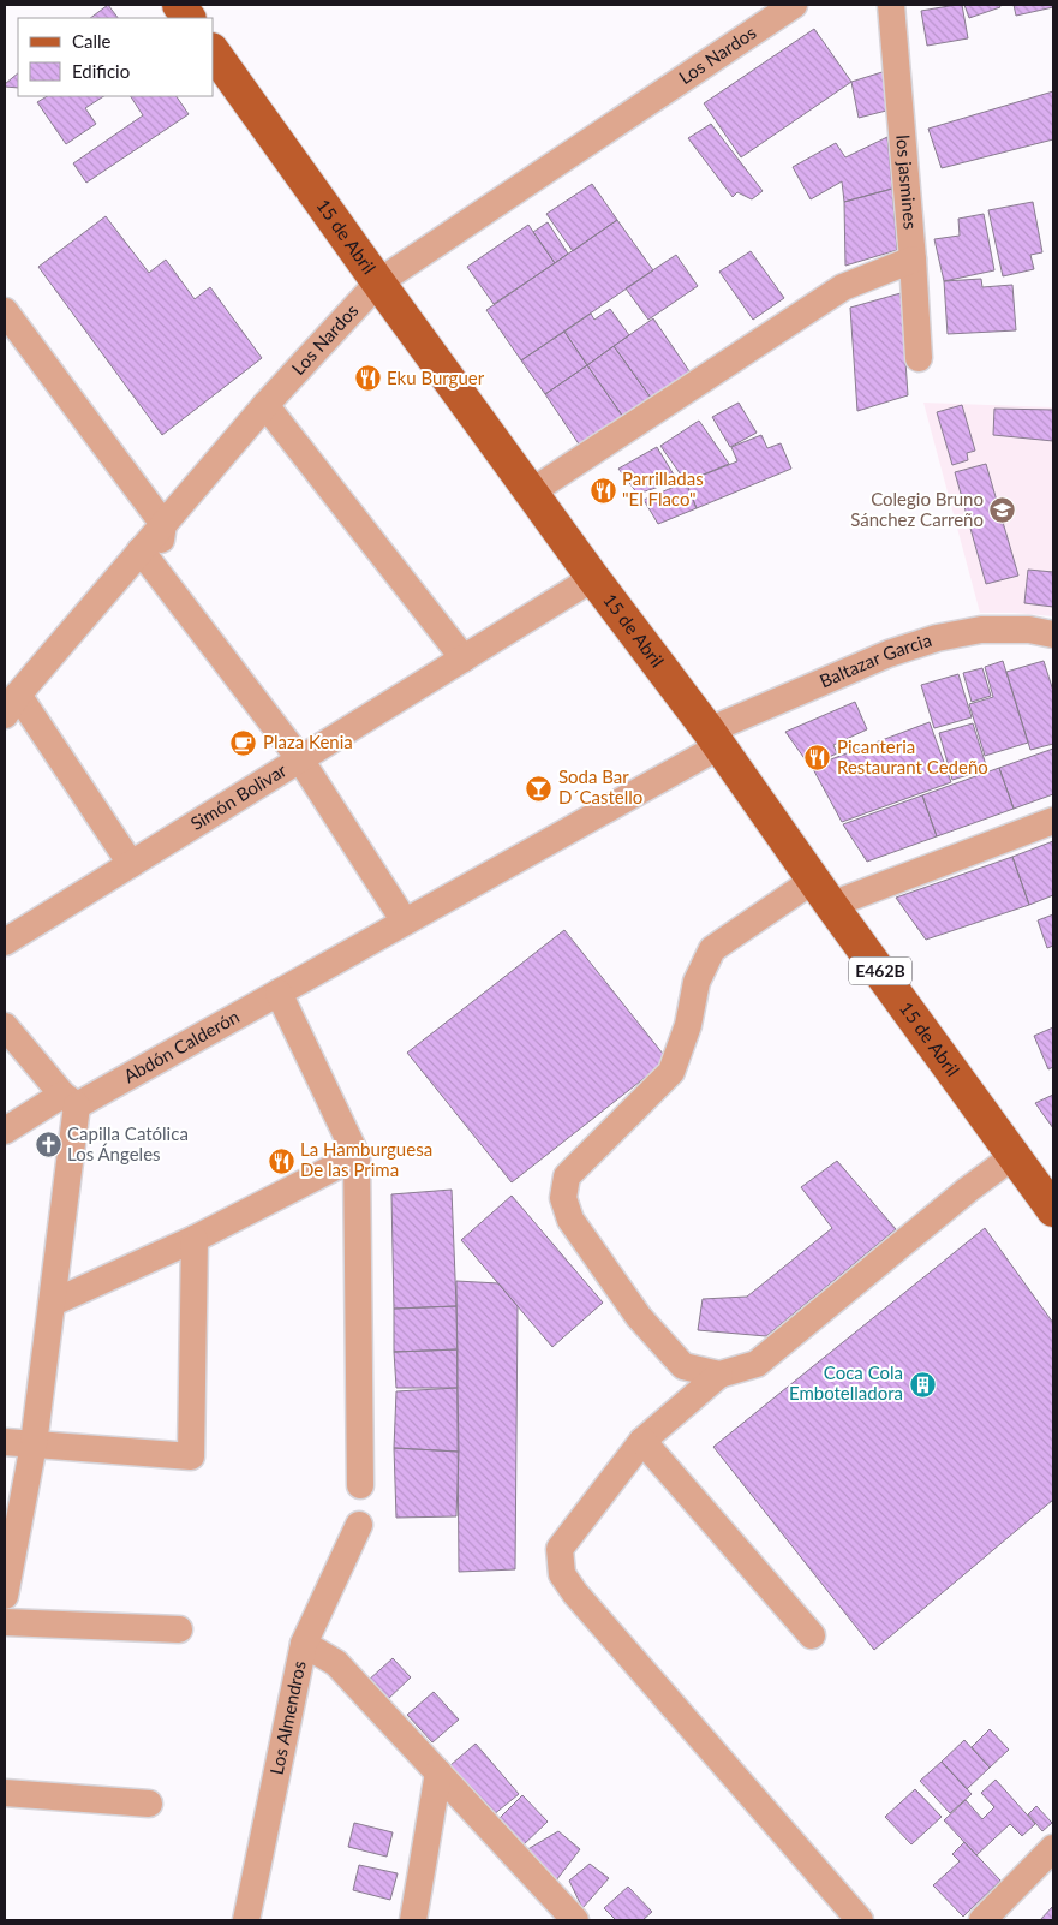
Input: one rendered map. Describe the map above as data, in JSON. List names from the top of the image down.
{
  "streets": {
    "main road": ["15 de Abril", "E462B"],
    "street": [
      "Los Nardos",
      "los jasmines",
      "Baltazar Garcia",
      "Simón Bolivar",
      "Abdón Calderón",
      "Los Almendros"
    ]
  },
  "crossings": [
    ["Los Nardos", "15 de Abril"],
    ["15 de Abril", "Baltazar Garcia"],
    ["15 de Abril", "Simón Bolivar"],
    ["15 de Abril", "Abdón Calderón"],
    ["Baltazar Garcia", "Abdón Calderón"]
  ],
  "places": {
    "restaurant": [
      "Eku Burguer",
      "Parrilladas \"El Flaco\"",
      "Picanteria Restaurant Cedeño",
      "La Hamburguesa De las Prima"
    ],
    "school or university": ["Colegio Bruno Sánchez Carreño"],
    "cafe": ["Plaza Kenia"],
    "bar": ["Soda Bar D´Castello"],
    "church": ["Capilla Católica Los Ángeles"],
    "building": ["Coca Cola Embotelladora"]
  },
  "legend": ["Calle", "Edificio"]
}
